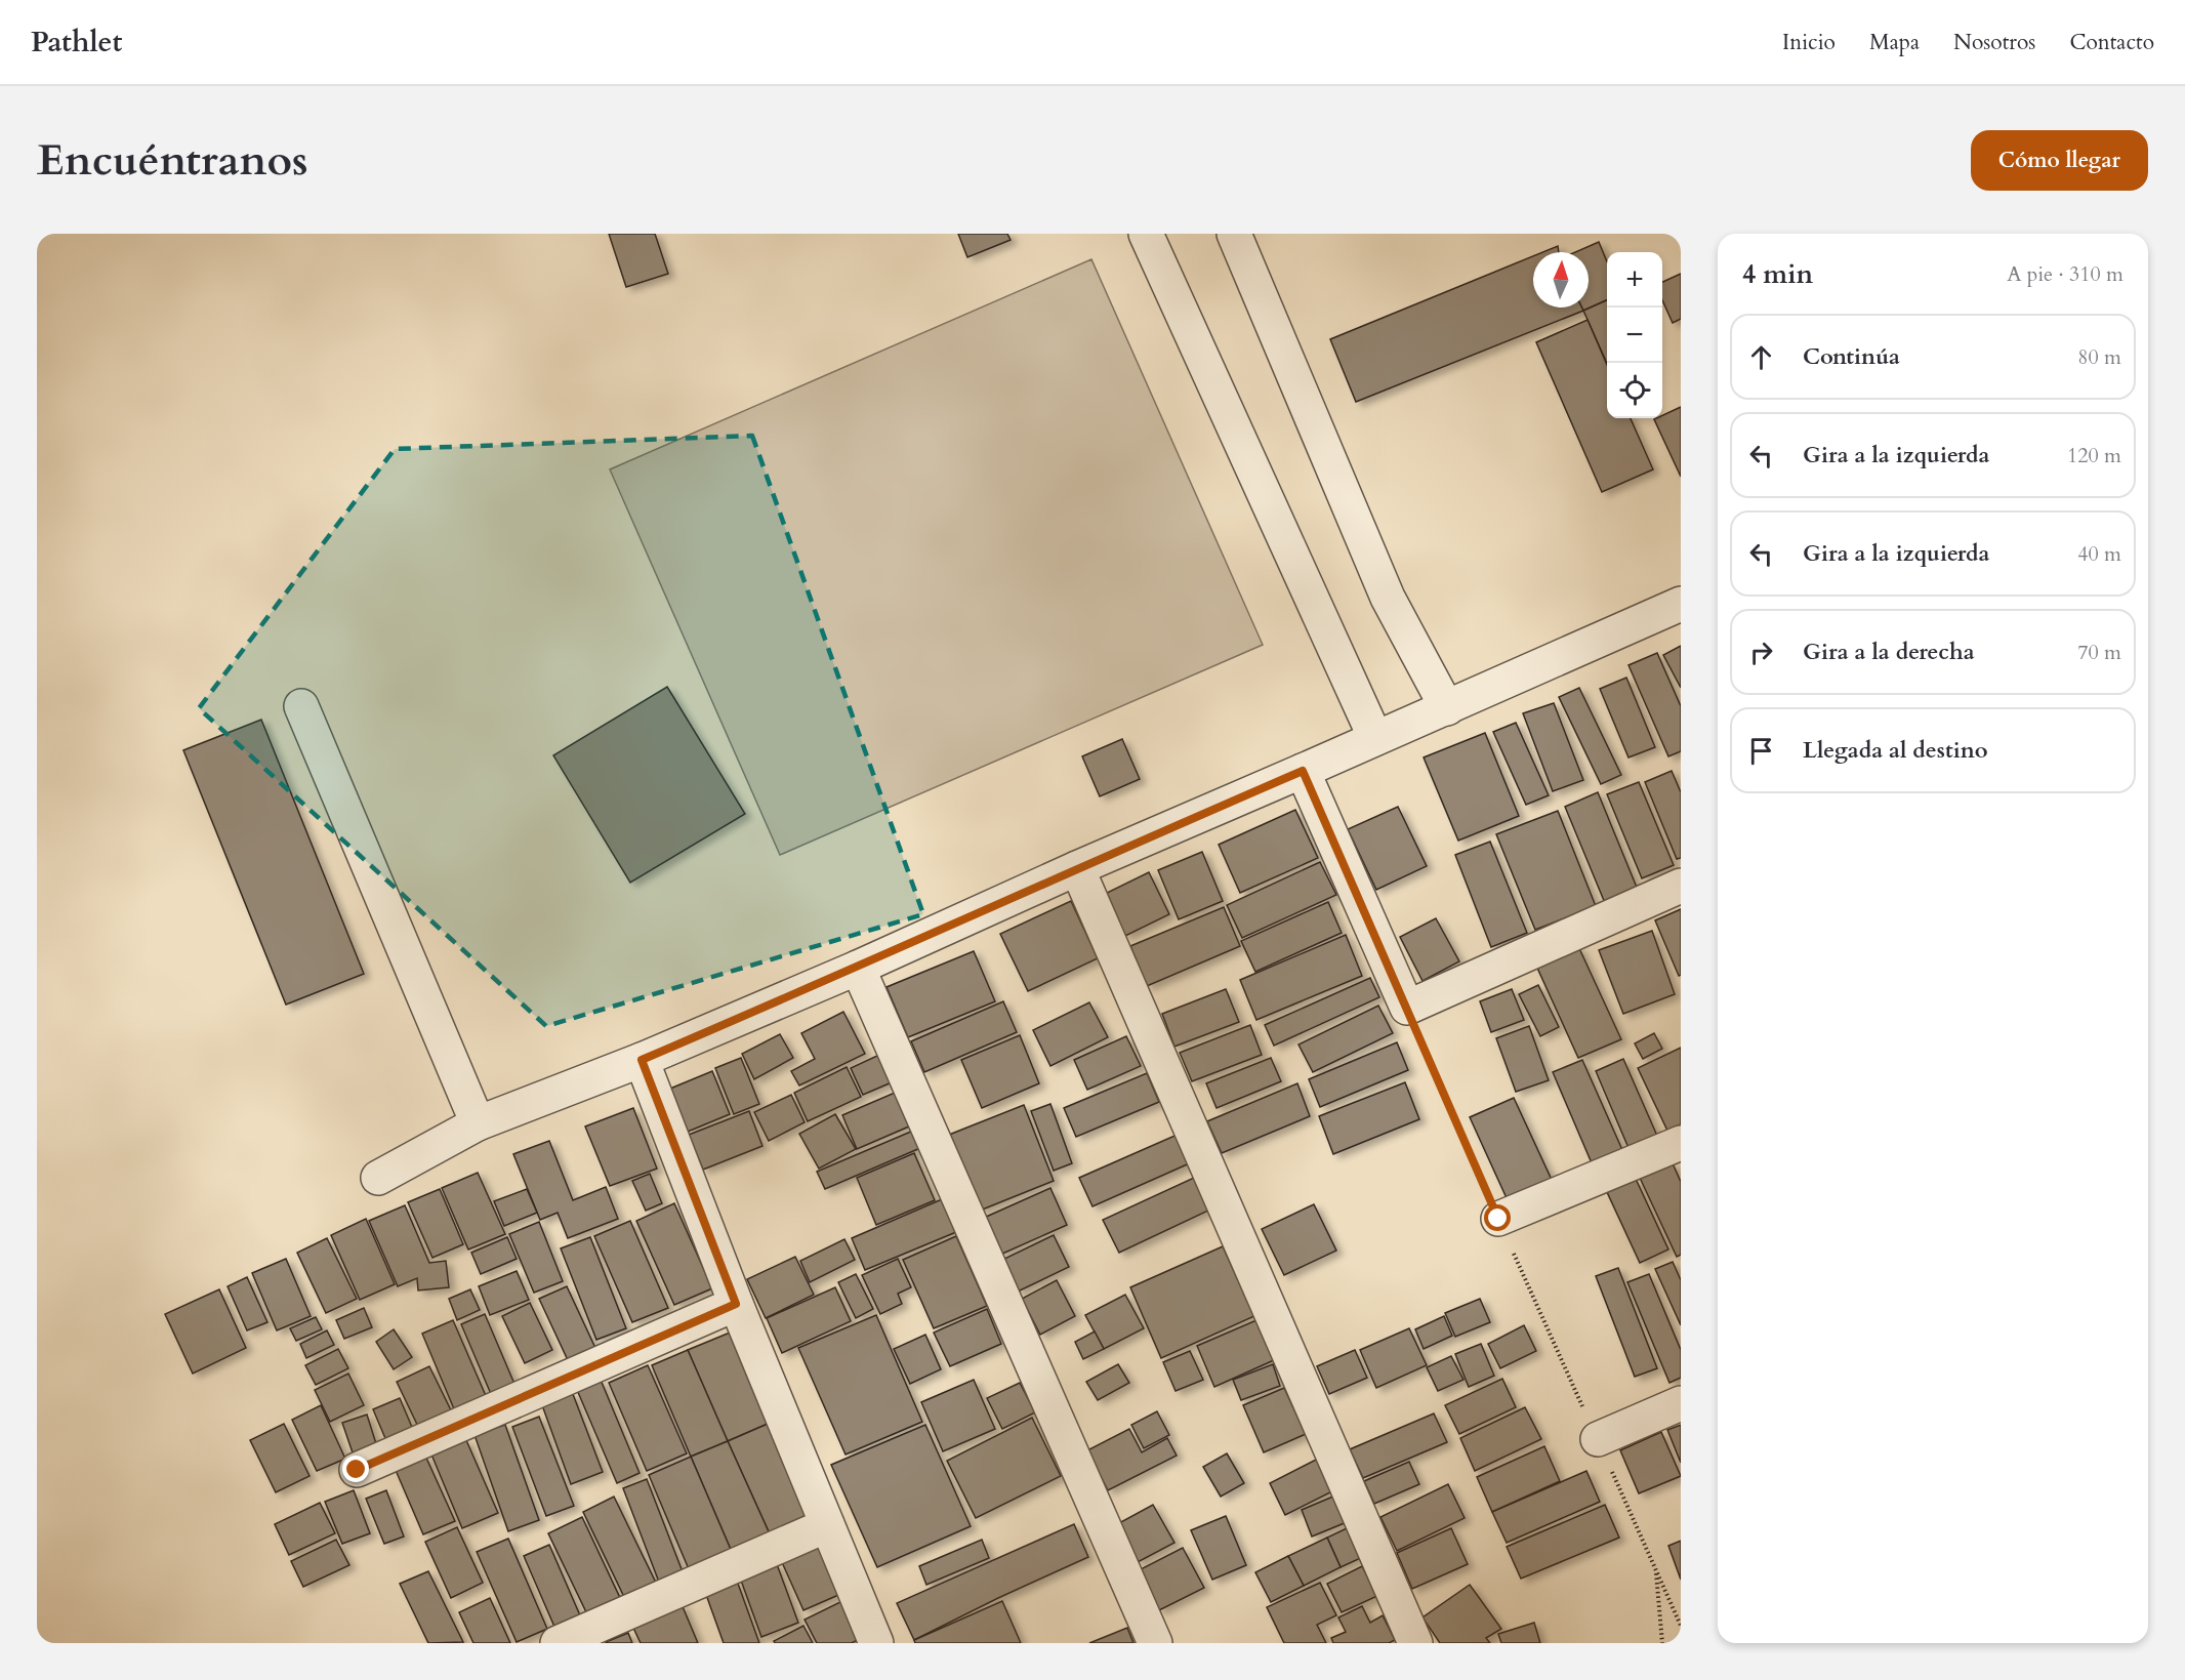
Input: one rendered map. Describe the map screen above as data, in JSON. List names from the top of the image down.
{
  "north": "top",
  "page": {
    "header": "Pathlet",
    "nav": [
      "Inicio",
      "Mapa",
      "Nosotros",
      "Contacto"
    ],
    "buttons": "Cómo llegar",
    "title": "Encuéntranos",
    "heading": ["4 min", "A pie · 310 m"],
    "map_buttons": ["+", "−"],
    "list": [
      ["Continúa", "80 m"],
      ["Gira a la izquierda", "120 m"],
      ["Gira a la izquierda", "40 m"],
      ["Gira a la derecha", "70 m"],
      "Llegada al destino"
    ]
  }
}
